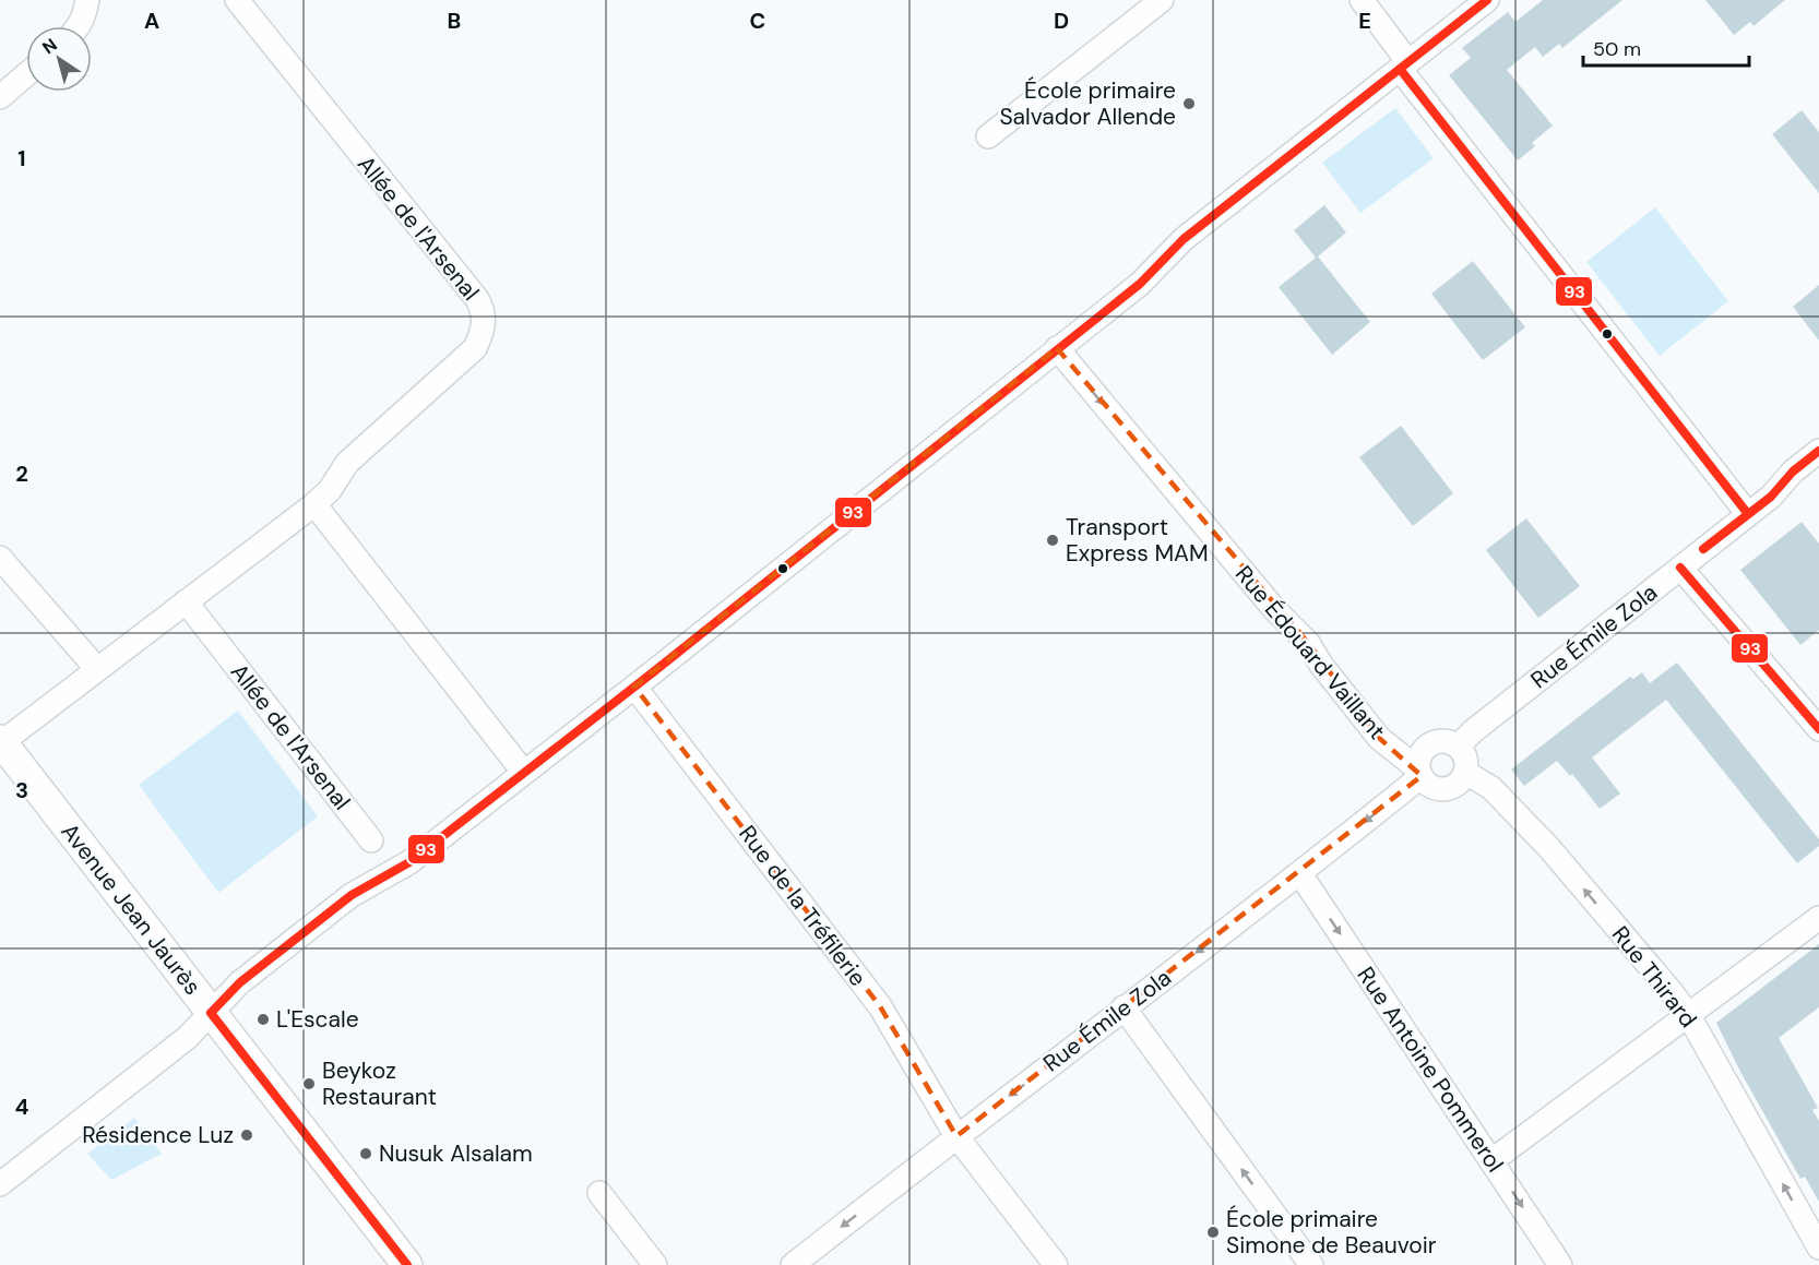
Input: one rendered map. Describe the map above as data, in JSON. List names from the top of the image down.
{
  "streets": {
    "main road": ["Avenue Jean Jaurès"],
    "street": [
      "Allée de l'Arsenal",
      "Rue Émile Zola",
      "Rue Édouard Vaillant",
      "Rue de la Tréfilerie",
      "Rue Thirard",
      "Rue Antoine Pommerol"
    ]
  },
  "crossings": [
    ["Allée de l'Arsenal", "Avenue Jean Jaurès"],
    ["Rue Émile Zola", "Rue Édouard Vaillant"],
    ["Rue Émile Zola", "Rue de la Tréfilerie"],
    ["Rue Émile Zola", "Rue Thirard"],
    ["Rue Émile Zola", "Rue Antoine Pommerol"],
    ["Rue Édouard Vaillant", "Rue Thirard"]
  ],
  "one_way": [
    "Rue Émile Zola",
    "Rue Édouard Vaillant",
    "Rue Thirard",
    "Rue Antoine Pommerol"
  ],
  "places": [
    "École primaire Salvador Allende",
    "Transport Express MAM",
    "L'Escale",
    "Beykoz Restaurant",
    "Résidence Luz",
    "Nusuk Alsalam",
    "École primaire Simone de Beauvoir"
  ],
  "lines": ["transit line 93"],
  "scale_bar": "50 m",
  "north": "top left",
  "grid": {
    "columns": [
      "A",
      "B",
      "C",
      "D",
      "E"
    ],
    "rows": [
      "1",
      "2",
      "3",
      "4"
    ]
  }
}
